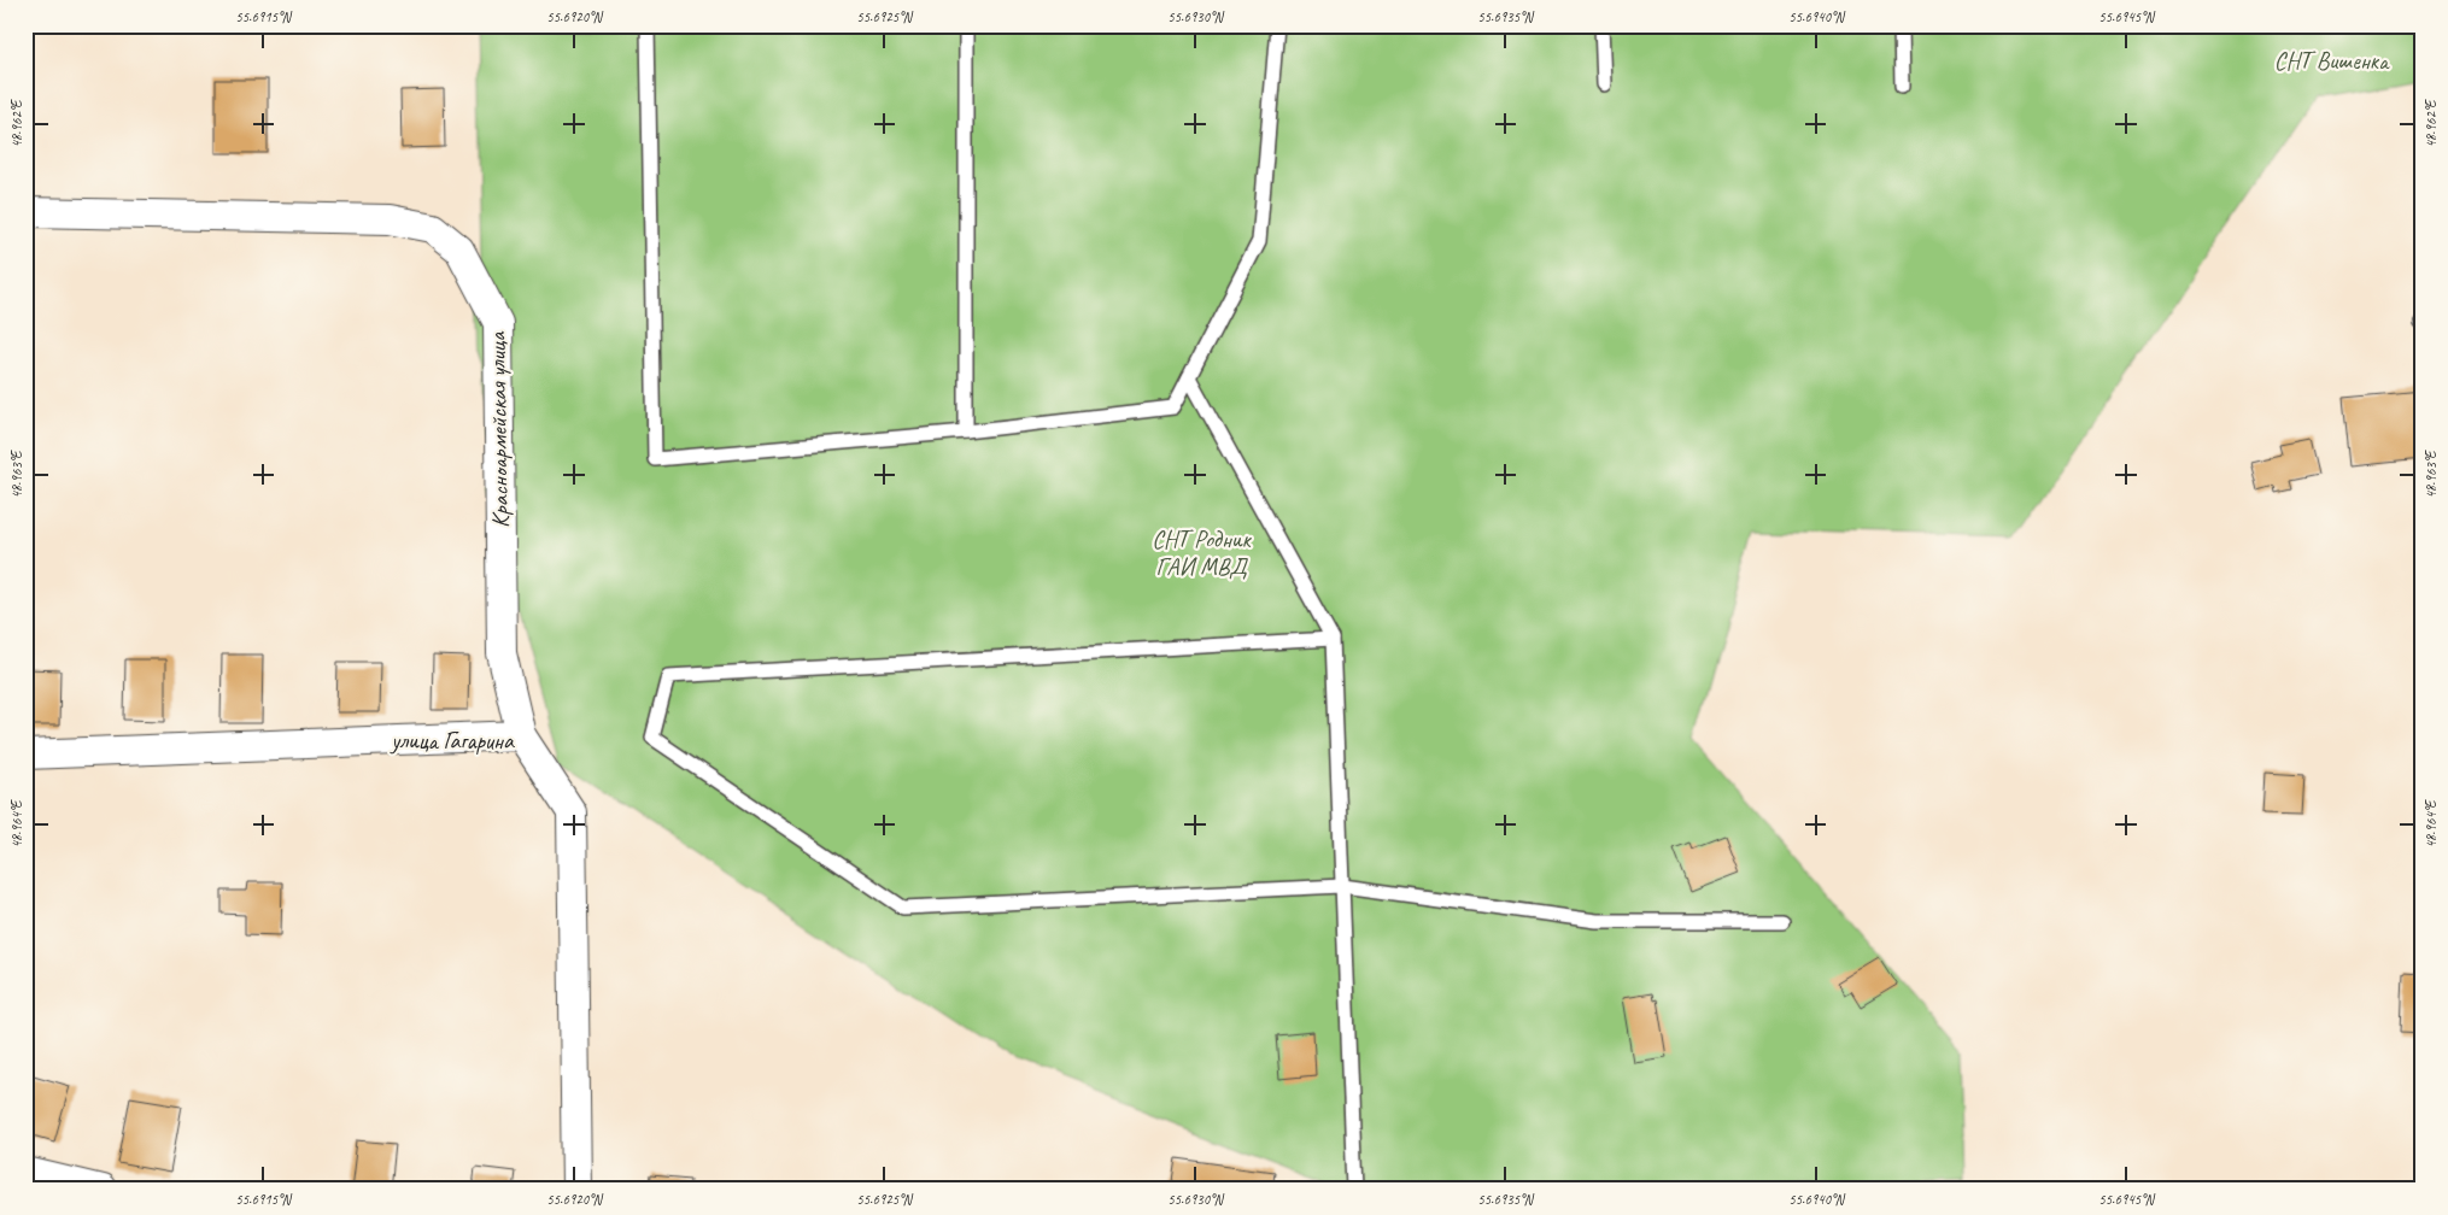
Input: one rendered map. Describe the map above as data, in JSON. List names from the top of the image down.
{
  "streets": {
    "street": ["Красноармейская улица", "улица Гагарина"]
  },
  "crossings": [
    ["Красноармейская улица", "улица Гагарина"]
  ],
  "parks": ["СНТ Вишенка", "СНТ Родник ГАИ МВД"],
  "coordinates": [
    "55.6915°N",
    "55.6920°N",
    "55.6925°N",
    "55.6930°N",
    "55.6935°N",
    "55.6940°N",
    "55.6945°N",
    "48.962°E",
    "48.963°E",
    "48.964°E"
  ]
}
